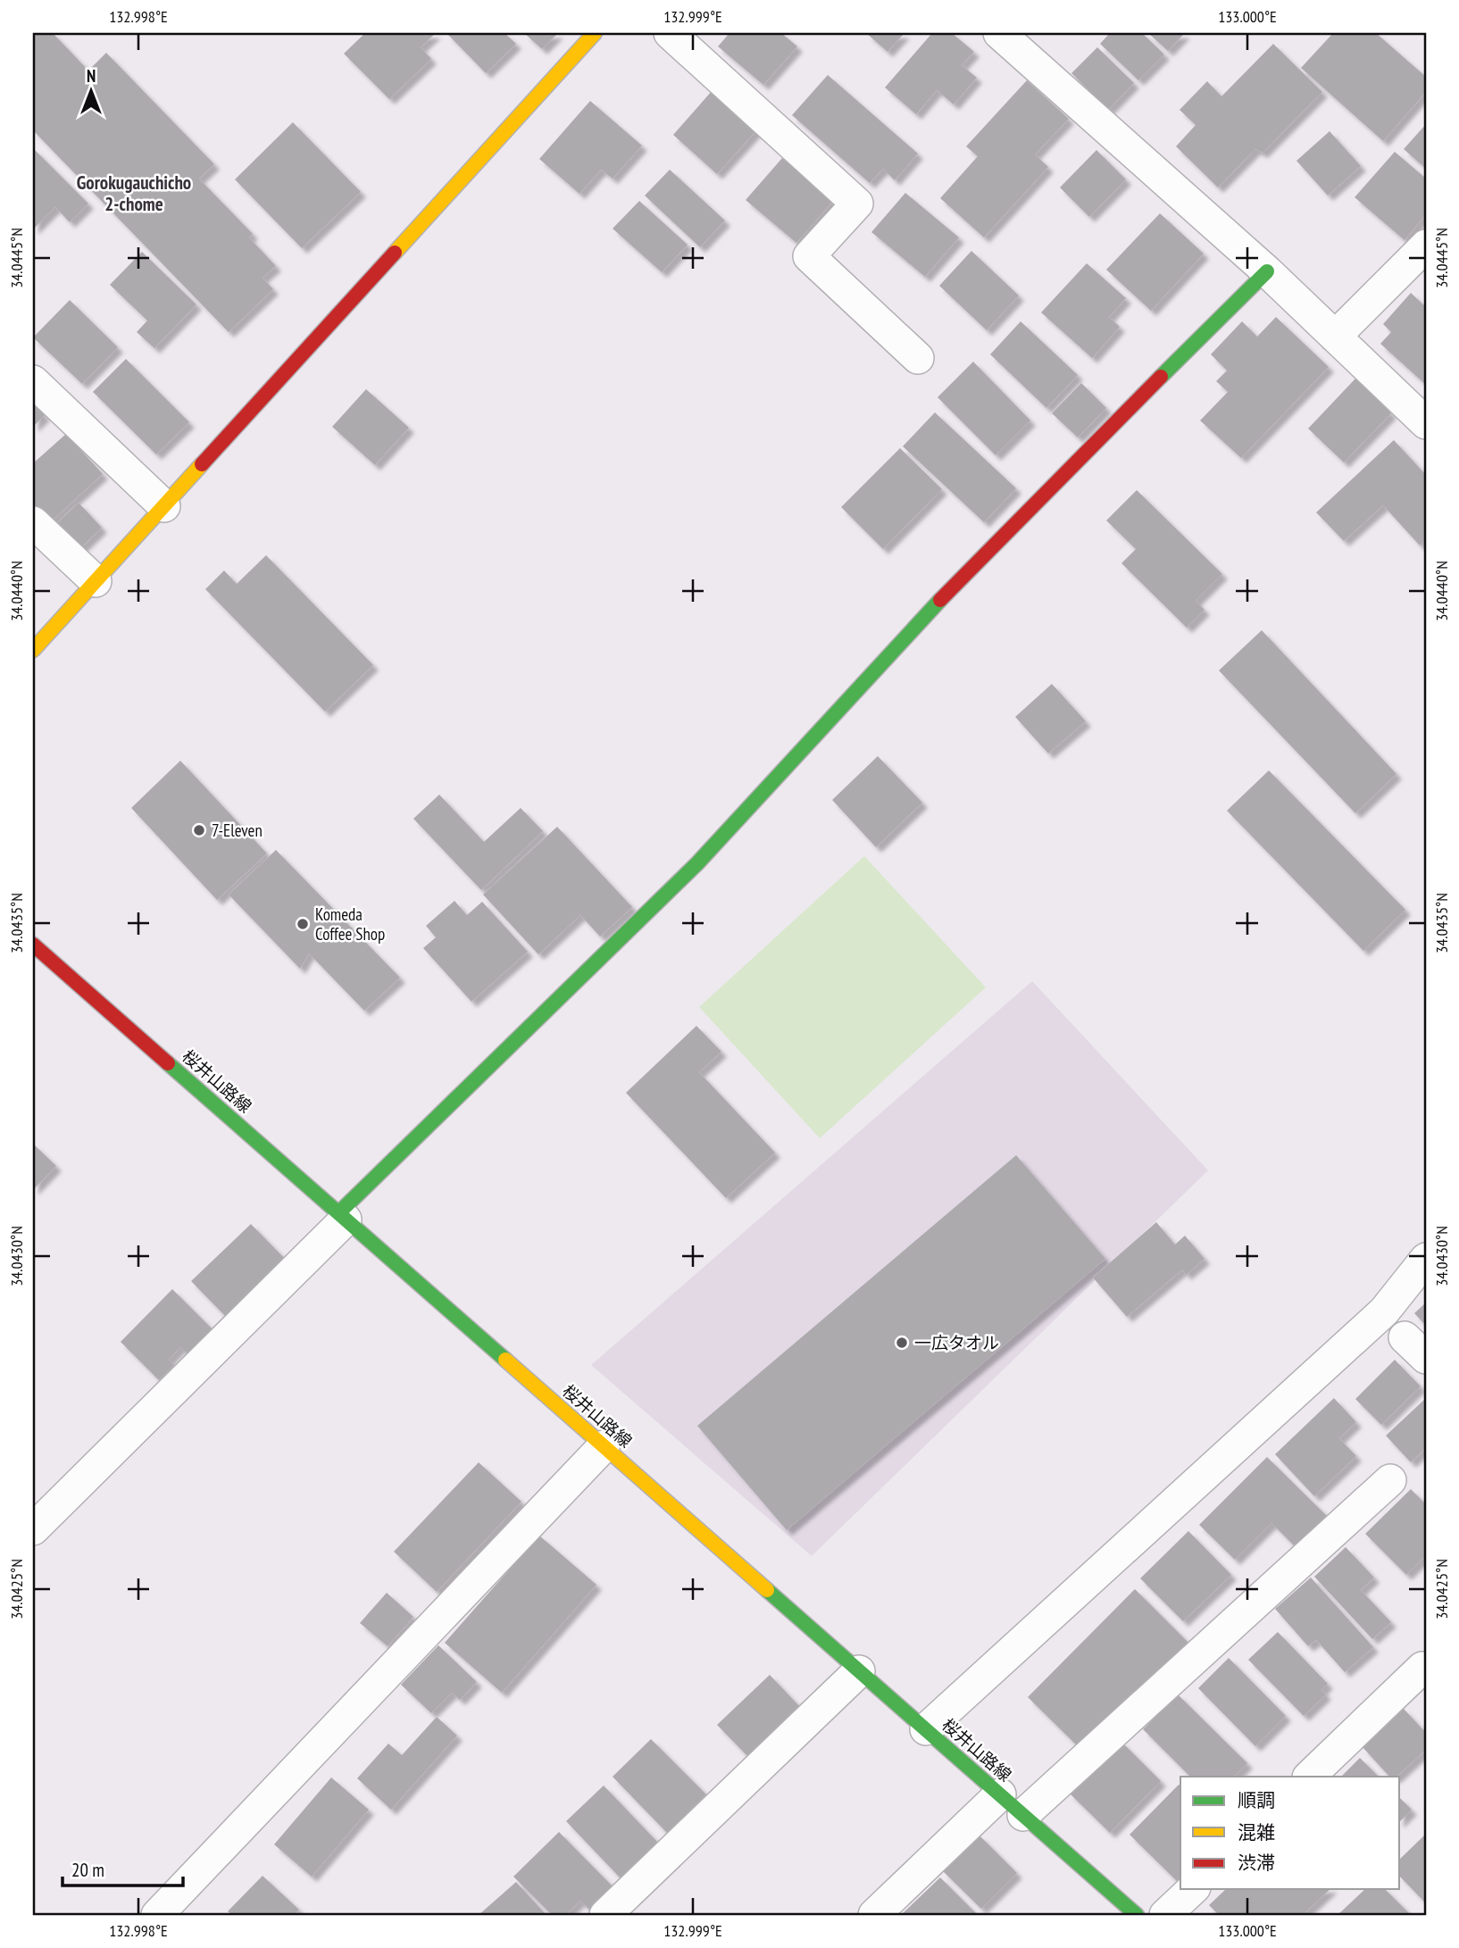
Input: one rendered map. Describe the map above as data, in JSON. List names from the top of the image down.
{
  "streets": {
    "street": ["桜井山路線"]
  },
  "districts": ["Gorokugauchicho 2-chome"],
  "places": ["7-Eleven", "Komeda Coffee Shop", "一広タオル"],
  "legend": ["順調", "混雑", "渋滞"],
  "scale_bar": "20 m",
  "north": "top",
  "coordinates": [
    "132.998°E",
    "132.999°E",
    "133.000°E",
    "34.0445°N",
    "34.0440°N",
    "34.0435°N",
    "34.0430°N",
    "34.0425°N"
  ]
}
